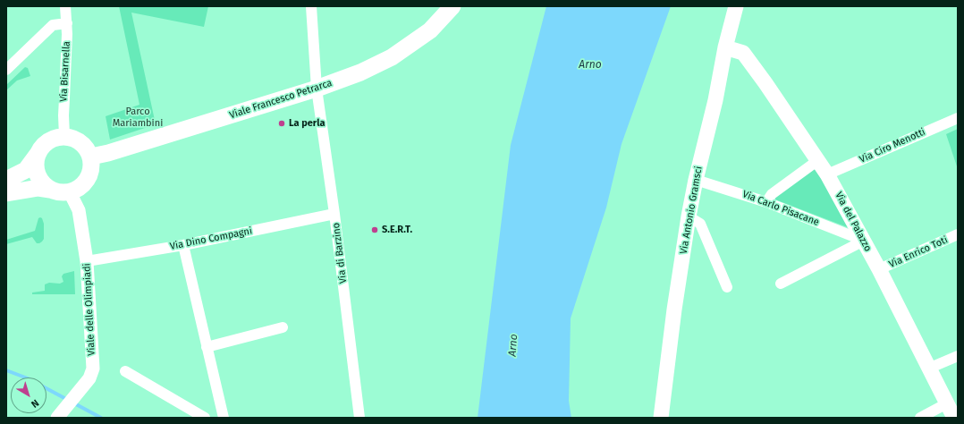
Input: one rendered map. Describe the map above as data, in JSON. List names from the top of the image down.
{
  "streets": {
    "main road": ["Viale Francesco Petrarca", "Via Antonio Gramsci", "Via del Palazzo"],
    "street": [
      "Via Bisarnella",
      "Via Ciro Menotti",
      "Via Carlo Pisacane",
      "Via Dino Compagni",
      "Via Enrico Toti",
      "Via di Barzino",
      "Viale delle Olimpiadi"
    ]
  },
  "crossings": [
    ["Via Bisarnella", "Viale Francesco Petrarca"],
    ["Via Bisarnella", "Viale delle Olimpiadi"],
    ["Viale Francesco Petrarca", "Via di Barzino"],
    ["Viale Francesco Petrarca", "Viale delle Olimpiadi"],
    ["Via Ciro Menotti", "Via del Palazzo"],
    ["Via Carlo Pisacane", "Via Antonio Gramsci"],
    ["Via Carlo Pisacane", "Via del Palazzo"],
    ["Via Antonio Gramsci", "Via del Palazzo"],
    ["Via del Palazzo", "Via Enrico Toti"],
    ["Via Dino Compagni", "Via di Barzino"],
    ["Via Dino Compagni", "Viale delle Olimpiadi"]
  ],
  "water": ["Arno"],
  "parks": ["Parco Mariambini"],
  "places": ["La perla", "S.E.R.T."],
  "north": "bottom right"
}
